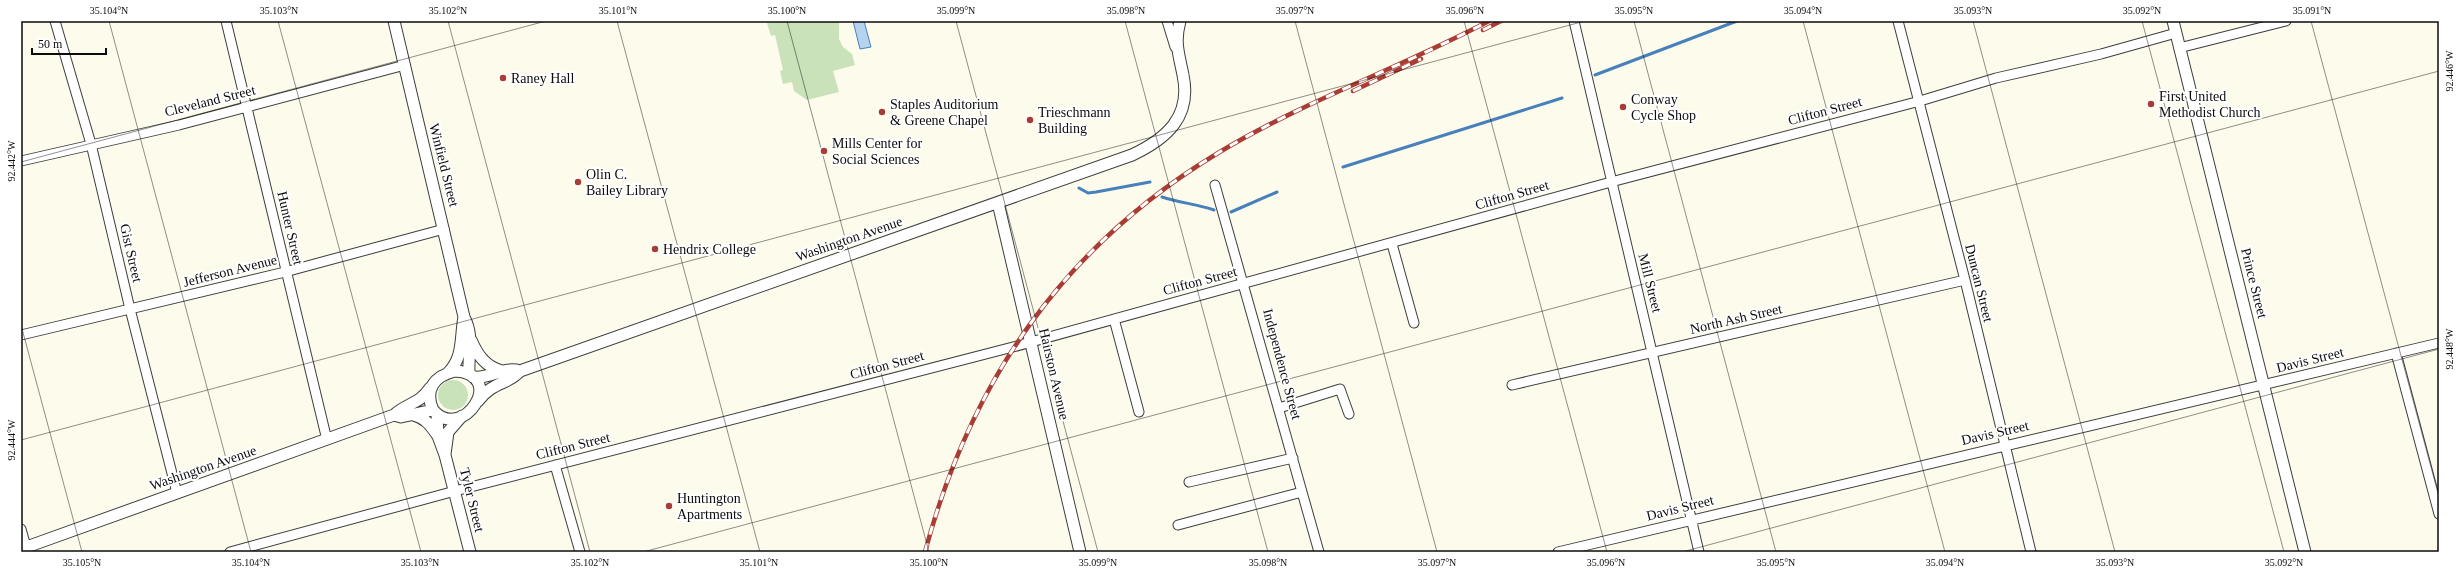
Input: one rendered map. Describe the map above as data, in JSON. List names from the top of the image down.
{
  "streets": {
    "street": [
      "Cleveland Street",
      "Clifton Street",
      "Winfield Street",
      "Hunter Street",
      "Washington Avenue",
      "Gist Street",
      "Jefferson Avenue",
      "Mill Street",
      "Duncan Street",
      "Prince Street",
      "North Ash Street",
      "Davis Street",
      "Independence Street",
      "Hairston Avenue",
      "Tyler Street"
    ]
  },
  "crossings": [
    ["Cleveland Street", "Winfield Street"],
    ["Cleveland Street", "Hunter Street"],
    ["Cleveland Street", "Gist Street"],
    ["Clifton Street", "Mill Street"],
    ["Clifton Street", "Duncan Street"],
    ["Clifton Street", "Prince Street"],
    ["Clifton Street", "Independence Street"],
    ["Clifton Street", "Hairston Avenue"],
    ["Clifton Street", "Tyler Street"],
    ["Winfield Street", "Washington Avenue"],
    ["Winfield Street", "Jefferson Avenue"],
    ["Winfield Street", "Tyler Street"],
    ["Hunter Street", "Washington Avenue"],
    ["Hunter Street", "Jefferson Avenue"],
    ["Washington Avenue", "Gist Street"],
    ["Washington Avenue", "Hairston Avenue"],
    ["Washington Avenue", "Tyler Street"],
    ["Gist Street", "Jefferson Avenue"],
    ["Mill Street", "North Ash Street"],
    ["Mill Street", "Davis Street"],
    ["Duncan Street", "North Ash Street"],
    ["Duncan Street", "Davis Street"],
    ["Prince Street", "Davis Street"]
  ],
  "places": [
    "Raney Hall",
    "First United Methodist Church",
    "Conway Cycle Shop",
    "Staples Auditorium & Greene Chapel",
    "Trieschmann Building",
    "Mills Center for Social Sciences",
    "Olin C. Bailey Library",
    "Hendrix College",
    "Huntington Apartments"
  ],
  "scale_bar": "50 m",
  "coordinates": [
    "35.104°N",
    "35.103°N",
    "35.102°N",
    "35.101°N",
    "35.100°N",
    "35.099°N",
    "35.098°N",
    "35.097°N",
    "35.096°N",
    "35.095°N",
    "35.094°N",
    "35.093°N",
    "35.092°N",
    "35.091°N",
    "92.446°W",
    "92.442°W",
    "92.448°W",
    "92.444°W",
    "35.105°N"
  ]
}
